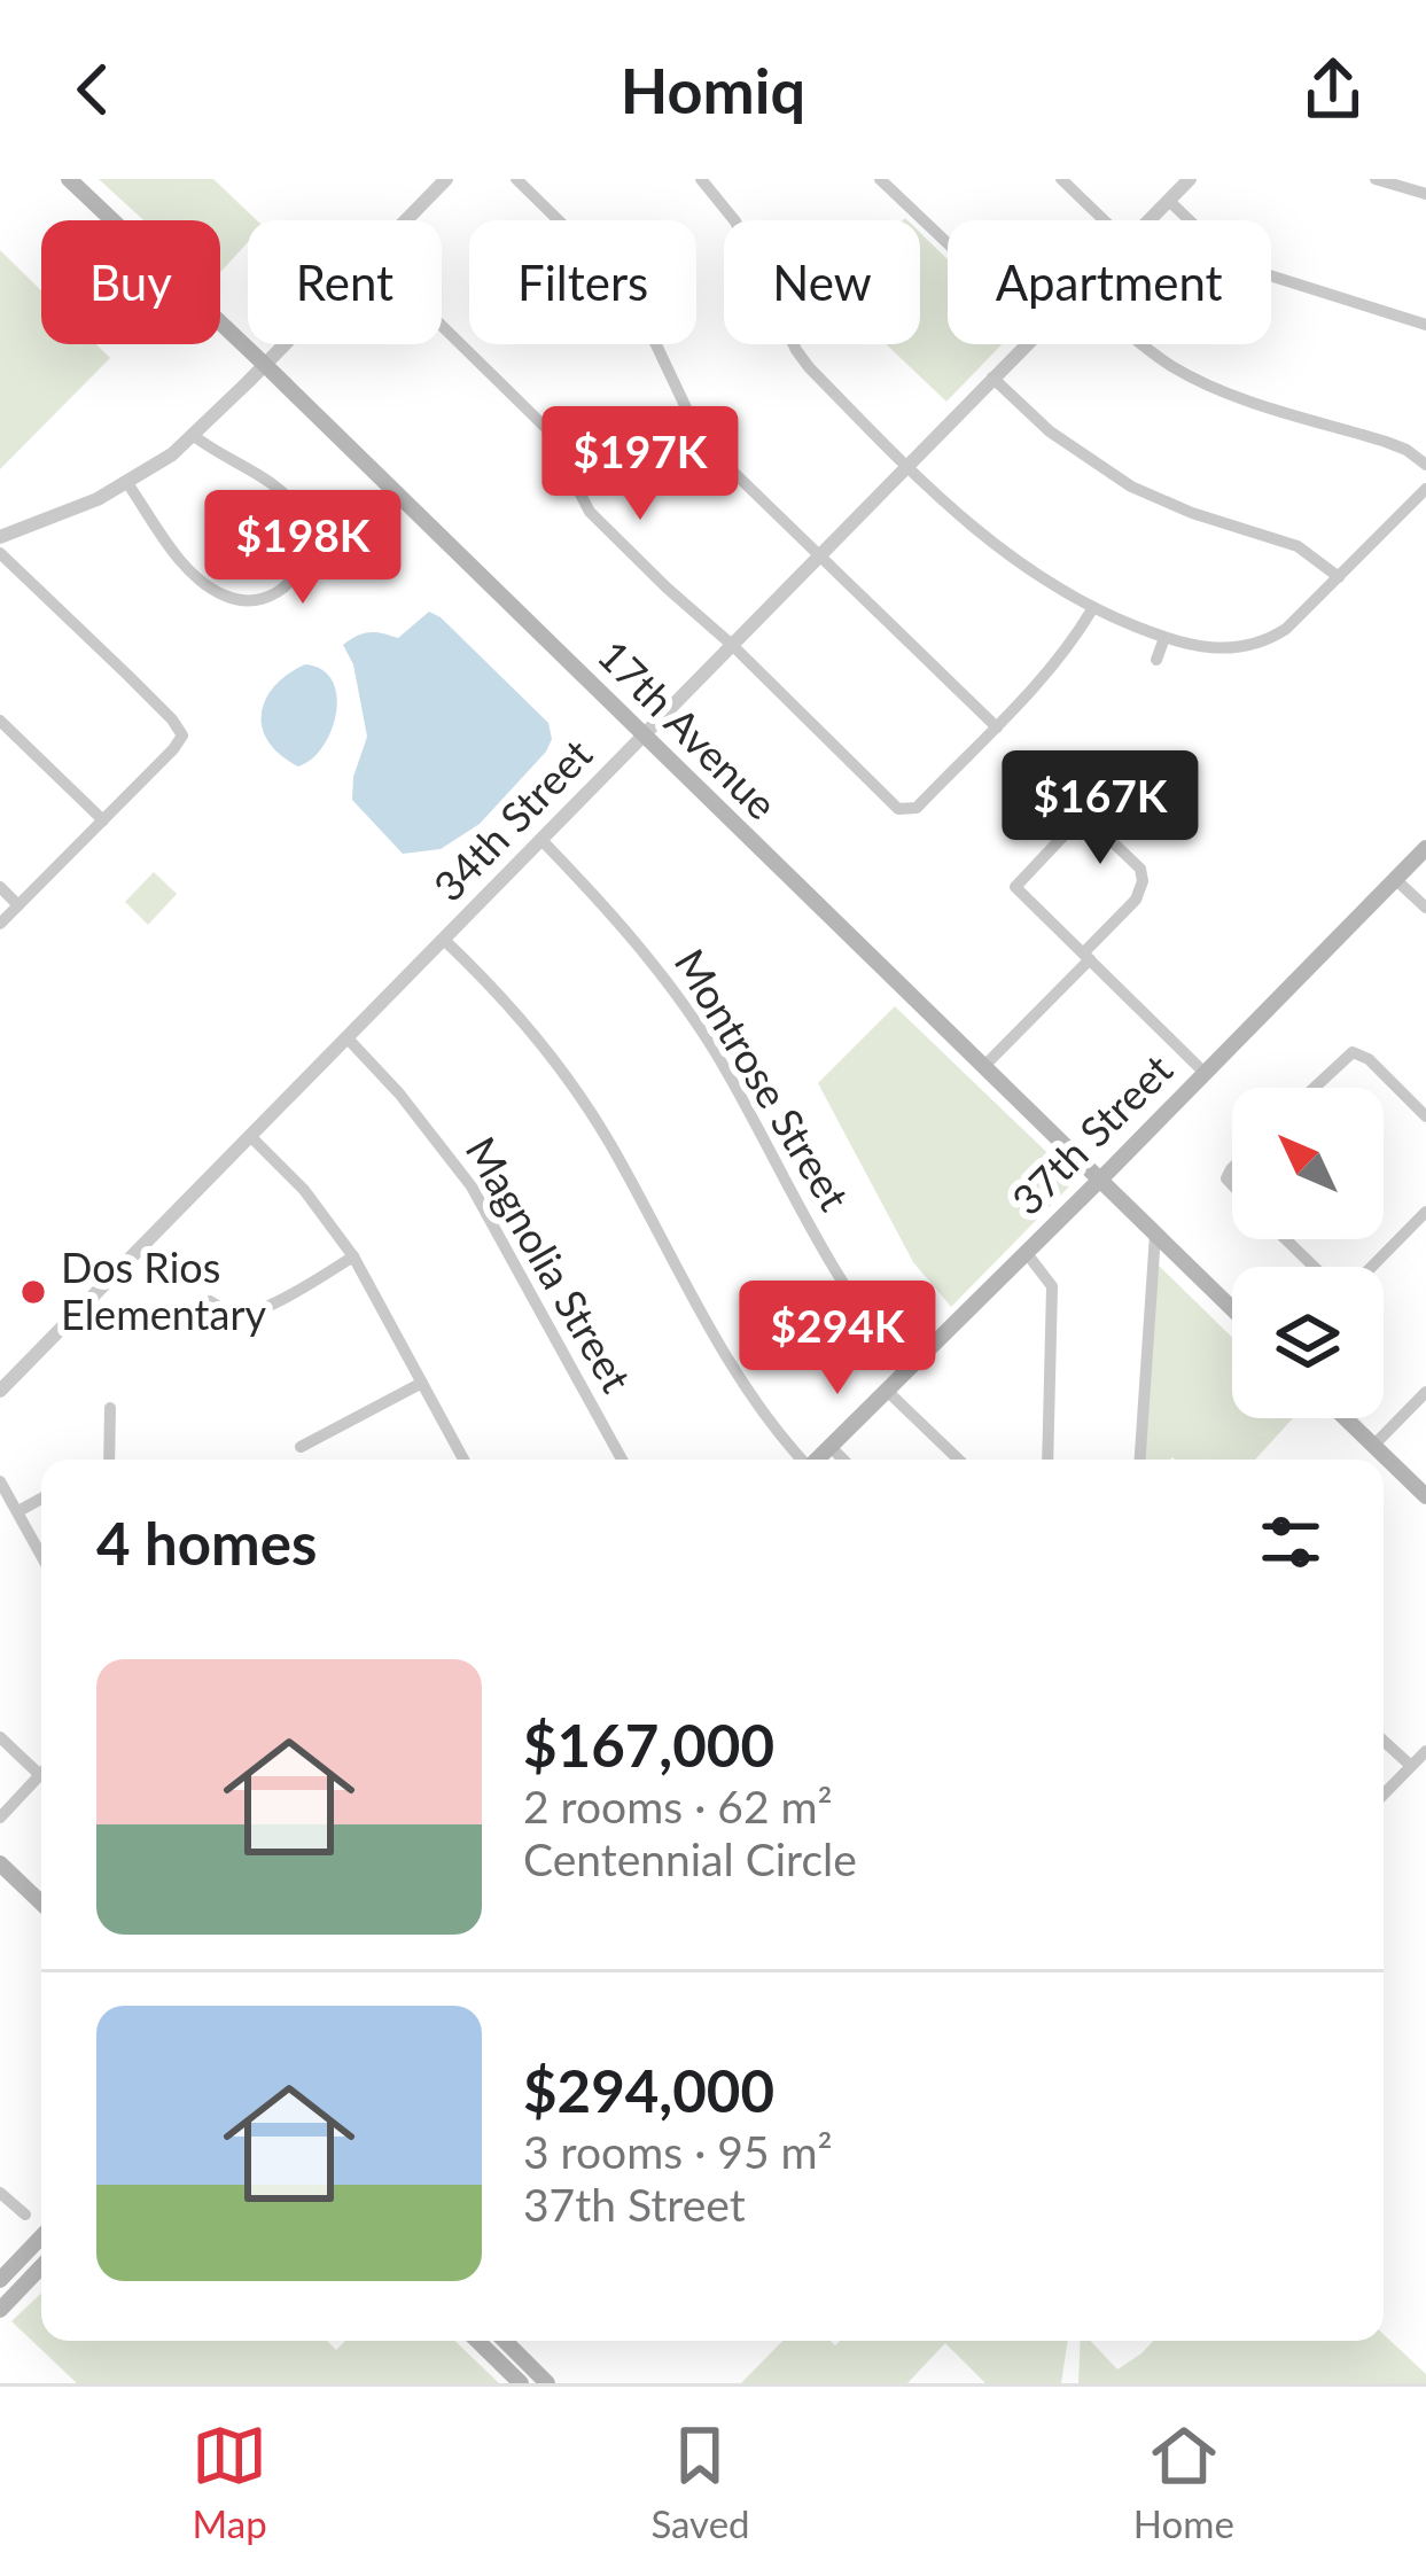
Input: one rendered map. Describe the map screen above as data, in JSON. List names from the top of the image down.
{
  "streets": {
    "main road": ["17th Avenue", "37th Street"],
    "street": ["34th Street", "Montrose Street", "Magnolia Street"]
  },
  "crossings": [
    ["17th Avenue", "34th Street"],
    ["17th Avenue", "37th Street"],
    ["34th Street", "Montrose Street"],
    ["34th Street", "Magnolia Street"],
    ["Montrose Street", "37th Street"]
  ],
  "places": ["Dos Rios Elementary"],
  "north": "top left",
  "page": {
    "header": "Homiq",
    "chip": [
      "Buy",
      "Rent",
      "Filters",
      "New",
      "Apartment"
    ],
    "price": [
      "$197K",
      "$198K",
      "$167K",
      "$294K"
    ],
    "heading": "4 homes",
    "list": [
      {
        "name": "$167,000",
        "note": "2 rooms · 62 m² · Centennial Circle"
      },
      {
        "name": "$294,000",
        "note": "3 rooms · 95 m² · 37th Street"
      }
    ],
    "tabs": ["Map", "Saved", "Home"]
  }
}
